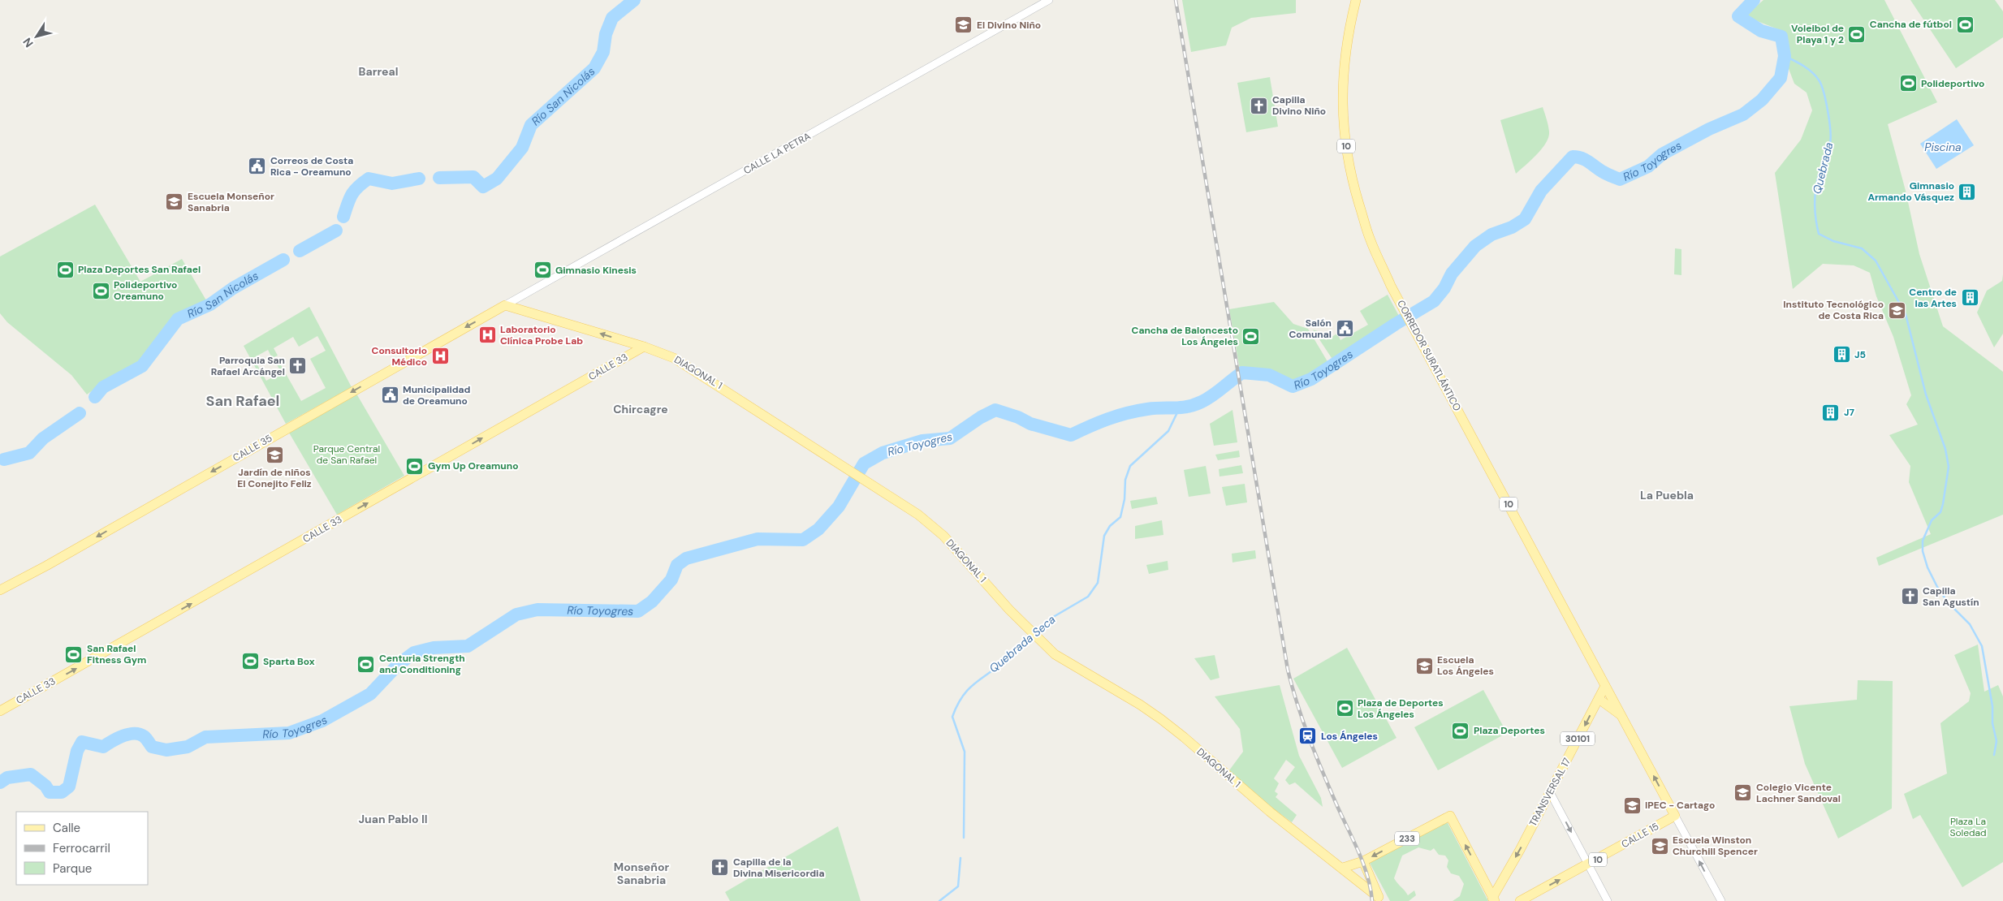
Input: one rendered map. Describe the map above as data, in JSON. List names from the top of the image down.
{
  "streets": {
    "main road": [
      "10",
      "CORREDOR SURATLÁNTICO",
      "CALLE 33",
      "DIAGONAL 1",
      "CALLE 35",
      "30101",
      "TRANSVERSAL 17",
      "CALLE 15",
      "233"
    ],
    "street": ["CALLE LA PETRA"]
  },
  "crossings": [
    ["10", "CORREDOR SURATLÁNTICO"],
    ["10", "TRANSVERSAL 17"],
    ["10", "CALLE 15"],
    ["CALLE LA PETRA", "DIAGONAL 1"],
    ["CALLE LA PETRA", "CALLE 35"],
    ["CORREDOR SURATLÁNTICO", "TRANSVERSAL 17"],
    ["CALLE 33", "DIAGONAL 1"],
    ["DIAGONAL 1", "CALLE 35"],
    ["DIAGONAL 1", "233"],
    ["TRANSVERSAL 17", "233"]
  ],
  "one_way": [
    "CALLE 33",
    "CALLE 35",
    "TRANSVERSAL 17",
    "CALLE 15"
  ],
  "districts": [
    "Barreal",
    "San Rafael",
    "Chircagre",
    "La Puebla",
    "Juan Pablo II",
    "Monseñor Sanabria"
  ],
  "water": [
    "Río San Nicolás",
    "Piscina",
    "Río Toyogres",
    "Quebrada",
    "Quebrada Seca"
  ],
  "parks": ["Parque Central de San Rafael", "Plaza La Soledad"],
  "places": {
    "sports": [
      "Cancha de fútbol",
      "Voleibol de Playa 1 y 2",
      "Polideportivo",
      "Plaza Deportes San Rafael",
      "Gimnasio Kinesis",
      "Polideportivo Oreamuno",
      "Cancha de Baloncesto Los Ángeles",
      "Gym Up Oreamuno",
      "San Rafael Fitness Gym",
      "Sparta Box",
      "Centuria Strength and Conditioning",
      "Plaza de Deportes Los Ángeles",
      "Plaza Deportes"
    ],
    "school or university": [
      "El Divino Niño",
      "Escuela Monseñor Sanabria",
      "Instituto Tecnológico de Costa Rica",
      "Jardín de niños El Conejito Feliz",
      "Escuela Los Ángeles",
      "Colegio Vicente Lachner Sandoval",
      "IPEC - Cartago",
      "Escuela Winston Churchill Spencer"
    ],
    "church": [
      "Capilla Divino Niño",
      "Parroquia San Rafael Arcángel",
      "Capilla San Agustín",
      "Capilla de la Divina Misericordia"
    ],
    "public building": ["Correos de Costa Rica - Oreamuno", "Salón Comunal", "Municipalidad de Oreamuno"],
    "building": [
      "Gimnasio Armando Vásquez",
      "Centro de las Artes",
      "J5",
      "J7"
    ],
    "hospital": ["Laboratorio Clínica Probe Lab", "Consultorio Médico"],
    "station": ["Los Ángeles"]
  },
  "legend": ["Calle", "Ferrocarril", "Parque"],
  "north": "bottom left"
}
